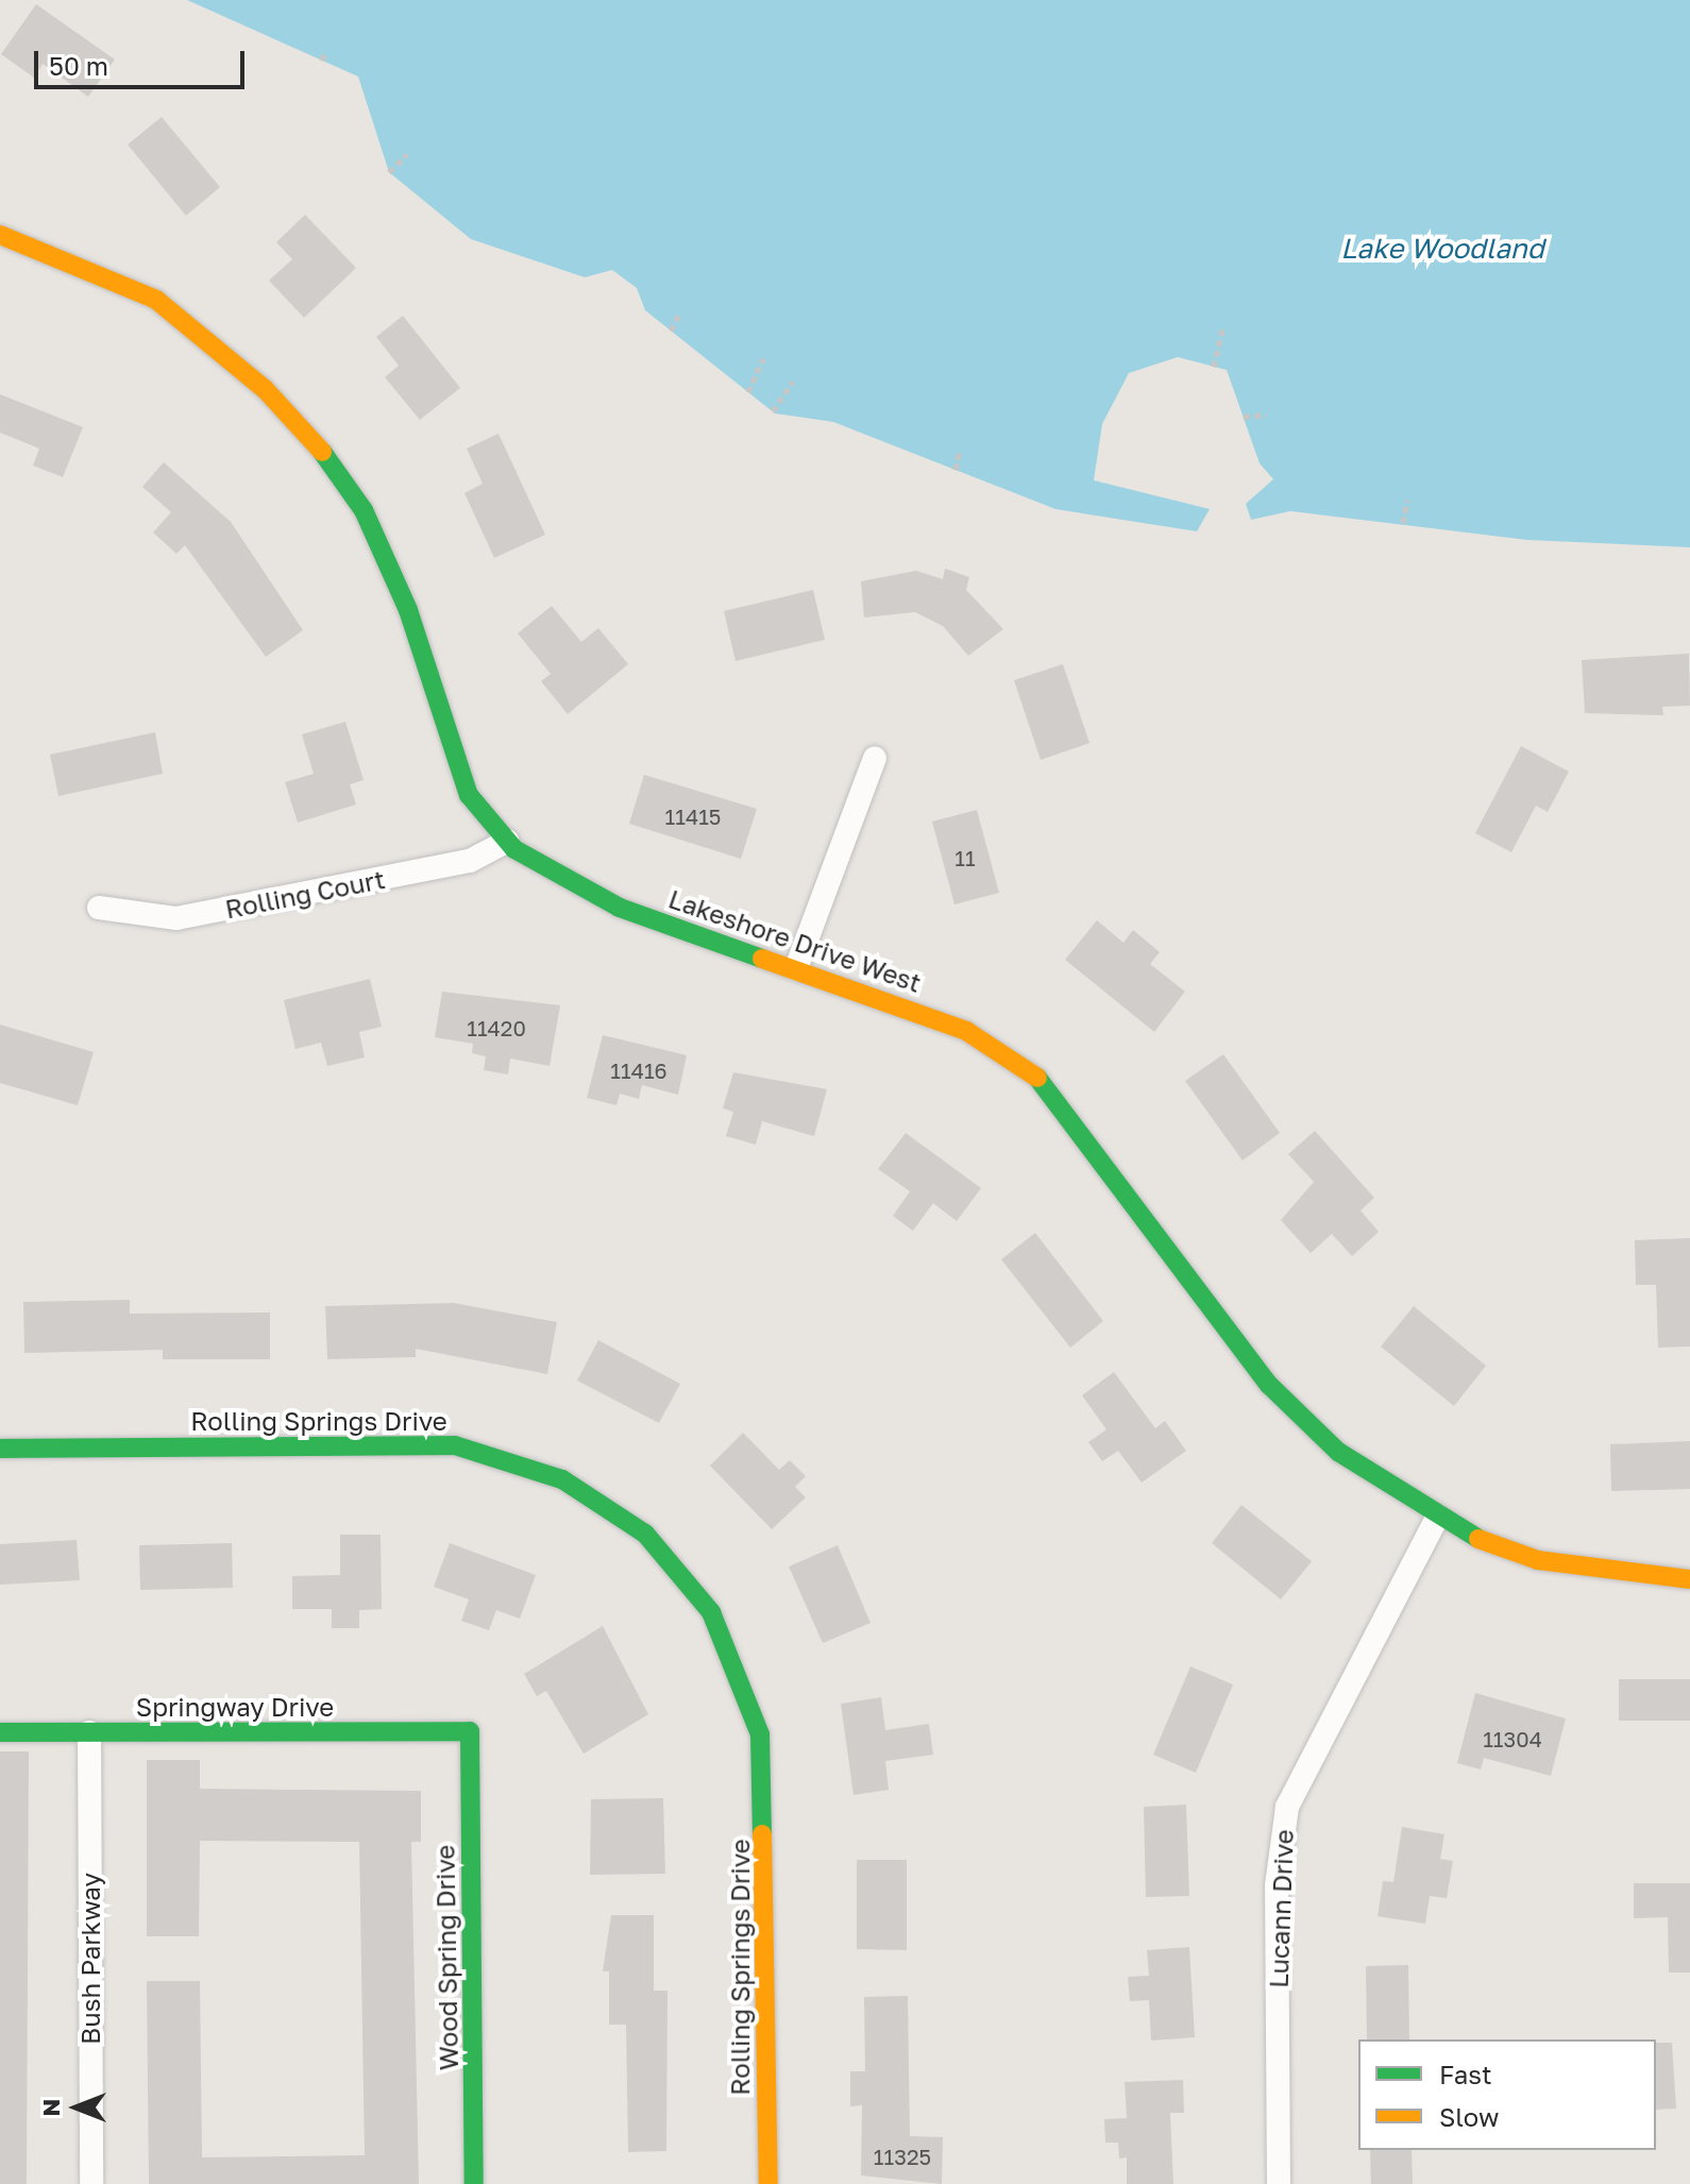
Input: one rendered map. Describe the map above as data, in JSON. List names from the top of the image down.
{
  "streets": {
    "street": [
      "Rolling Court",
      "Lakeshore Drive West",
      "Rolling Springs Drive",
      "Springway Drive",
      "Lucann Drive",
      "Wood Spring Drive",
      "Bush Parkway"
    ]
  },
  "crossings": [
    ["Rolling Court", "Lakeshore Drive West"],
    ["Lakeshore Drive West", "Lucann Drive"],
    ["Springway Drive", "Wood Spring Drive"],
    ["Springway Drive", "Bush Parkway"]
  ],
  "water": ["Lake Woodland"],
  "house_numbers": [
    "11415",
    "11",
    "11420",
    "11416",
    "11304",
    "11325"
  ],
  "legend": ["Fast", "Slow"],
  "scale_bar": "50 m",
  "north": "left"
}
